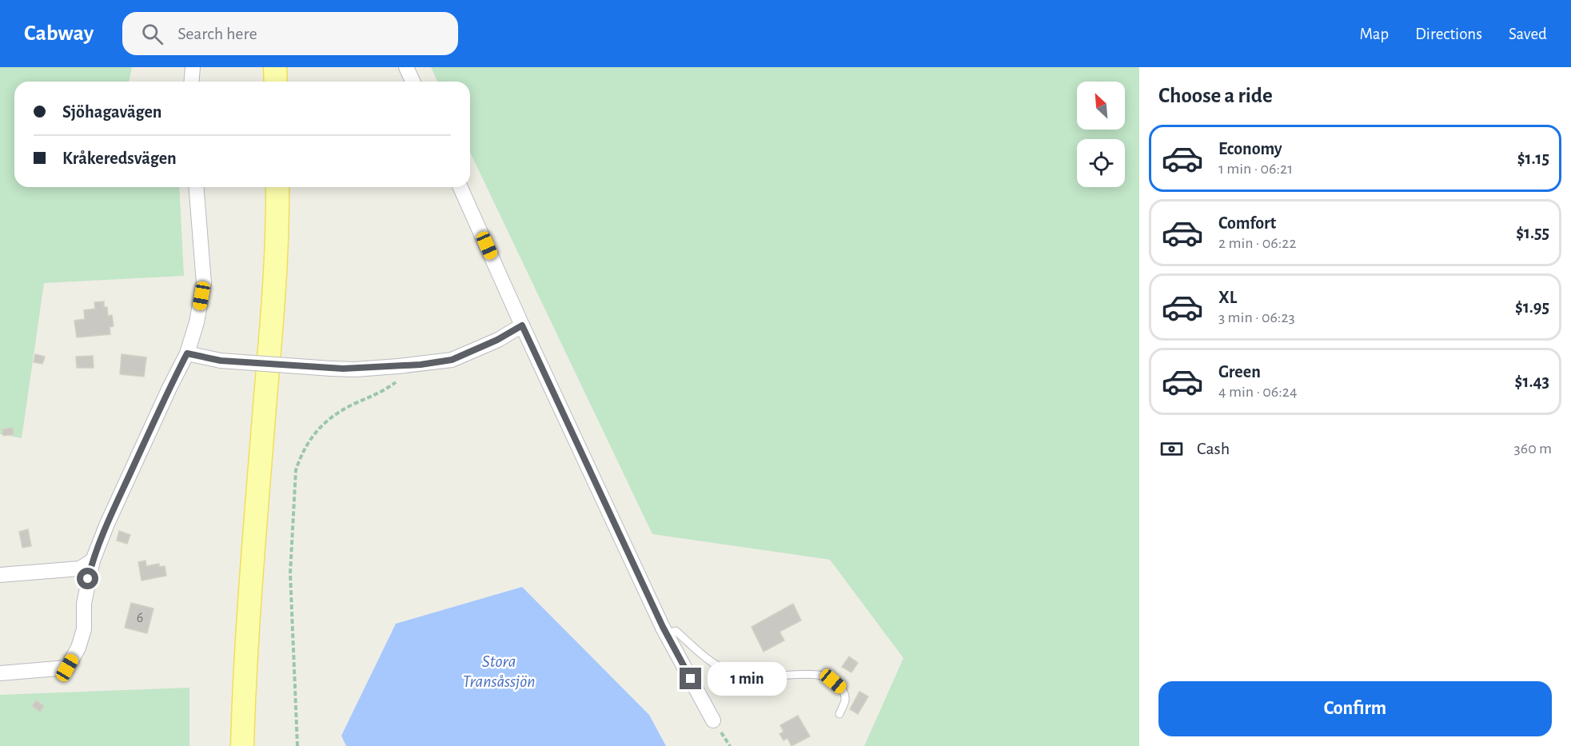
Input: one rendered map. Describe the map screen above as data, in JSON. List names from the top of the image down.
{
  "water": ["Stora Transåssjön"],
  "house_numbers": ["6"],
  "north": "top left",
  "page": {
    "header": "Cabway",
    "search": "Search here",
    "nav": ["Map", "Directions", "Saved"],
    "heading": "Choose a ride",
    "banner": ["Sjöhagavägen", "Kråkeredsvägen"],
    "list": [
      {
        "name": "Economy",
        "note": "1 min · 06:21",
        "value": "$1.15"
      },
      {
        "name": "Comfort",
        "note": "2 min · 06:22",
        "value": "$1.55"
      },
      {
        "name": "XL",
        "note": "3 min · 06:23",
        "value": "$1.95"
      },
      {
        "name": "Green",
        "note": "4 min · 06:24",
        "value": "$1.43"
      }
    ],
    "pay": ["Cash", "360 m"],
    "bubble": "1 min",
    "buttons": "Confirm"
  }
}
